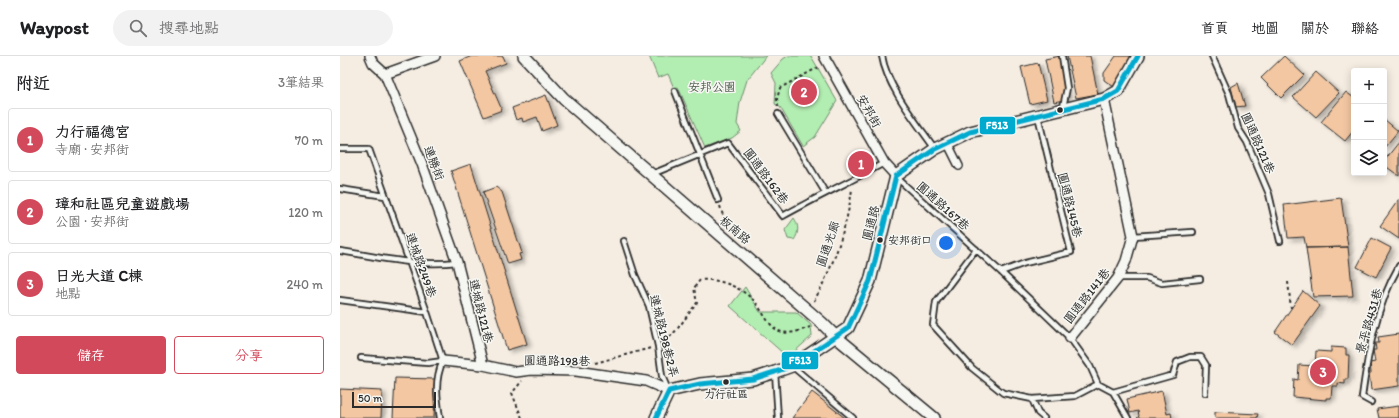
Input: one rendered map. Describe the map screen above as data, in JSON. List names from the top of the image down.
{
  "streets": {
    "street": [
      "安邦街",
      "連勝街",
      "圓通路",
      "板南路",
      "圓通路141巷",
      "連城路121巷",
      "圓通路198巷"
    ],
    "lane": [
      "圓通路121巷",
      "圓通路162巷",
      "圓通路145巷",
      "圓通路167巷",
      "連城路249巷",
      "景平路431巷",
      "連城路198巷2弄"
    ],
    "path": ["圓通光廊"]
  },
  "crossings": [
    ["安邦街", "圓通路162巷"],
    ["安邦街", "圓通路167巷"],
    ["安邦街", "圓通路"],
    ["連勝街", "連城路121巷"],
    ["圓通路162巷", "板南路"],
    ["圓通路162巷", "圓通光廊"],
    ["圓通路145巷", "圓通路167巷"],
    ["圓通路167巷", "圓通路"],
    ["圓通路167巷", "圓通路141巷"],
    ["圓通路", "板南路"],
    ["圓通路", "連城路198巷2弄"],
    ["圓通路", "圓通路198巷"],
    ["板南路", "圓通光廊"],
    ["連城路249巷", "圓通路198巷"],
    ["連城路121巷", "圓通路198巷"],
    ["連城路198巷2弄", "圓通路198巷"]
  ],
  "parks": ["安邦公園"],
  "places": ["安邦街口", "力行社區"],
  "lines": ["transit line F513"],
  "scale_bar": "50 m",
  "page": {
    "header": "Waypost",
    "search": "搜尋地點",
    "nav": [
      "首頁",
      "地圖",
      "關於",
      "聯絡"
    ],
    "heading": ["附近", "3筆結果"],
    "map_buttons": ["+", "−"],
    "pins": ["2", "1", "3"],
    "list": [
      {
        "mark": "1",
        "name": "力行福德宮",
        "note": "寺廟 · 安邦街",
        "value": "70 m"
      },
      {
        "mark": "2",
        "name": "璋和社區兒童遊戲場",
        "note": "公園 · 安邦街",
        "value": "120 m"
      },
      {
        "mark": "3",
        "name": "日光大道 C棟",
        "note": "地點",
        "value": "240 m"
      }
    ],
    "buttons": ["儲存", "分享"],
    "scale": "50 m"
  }
}
